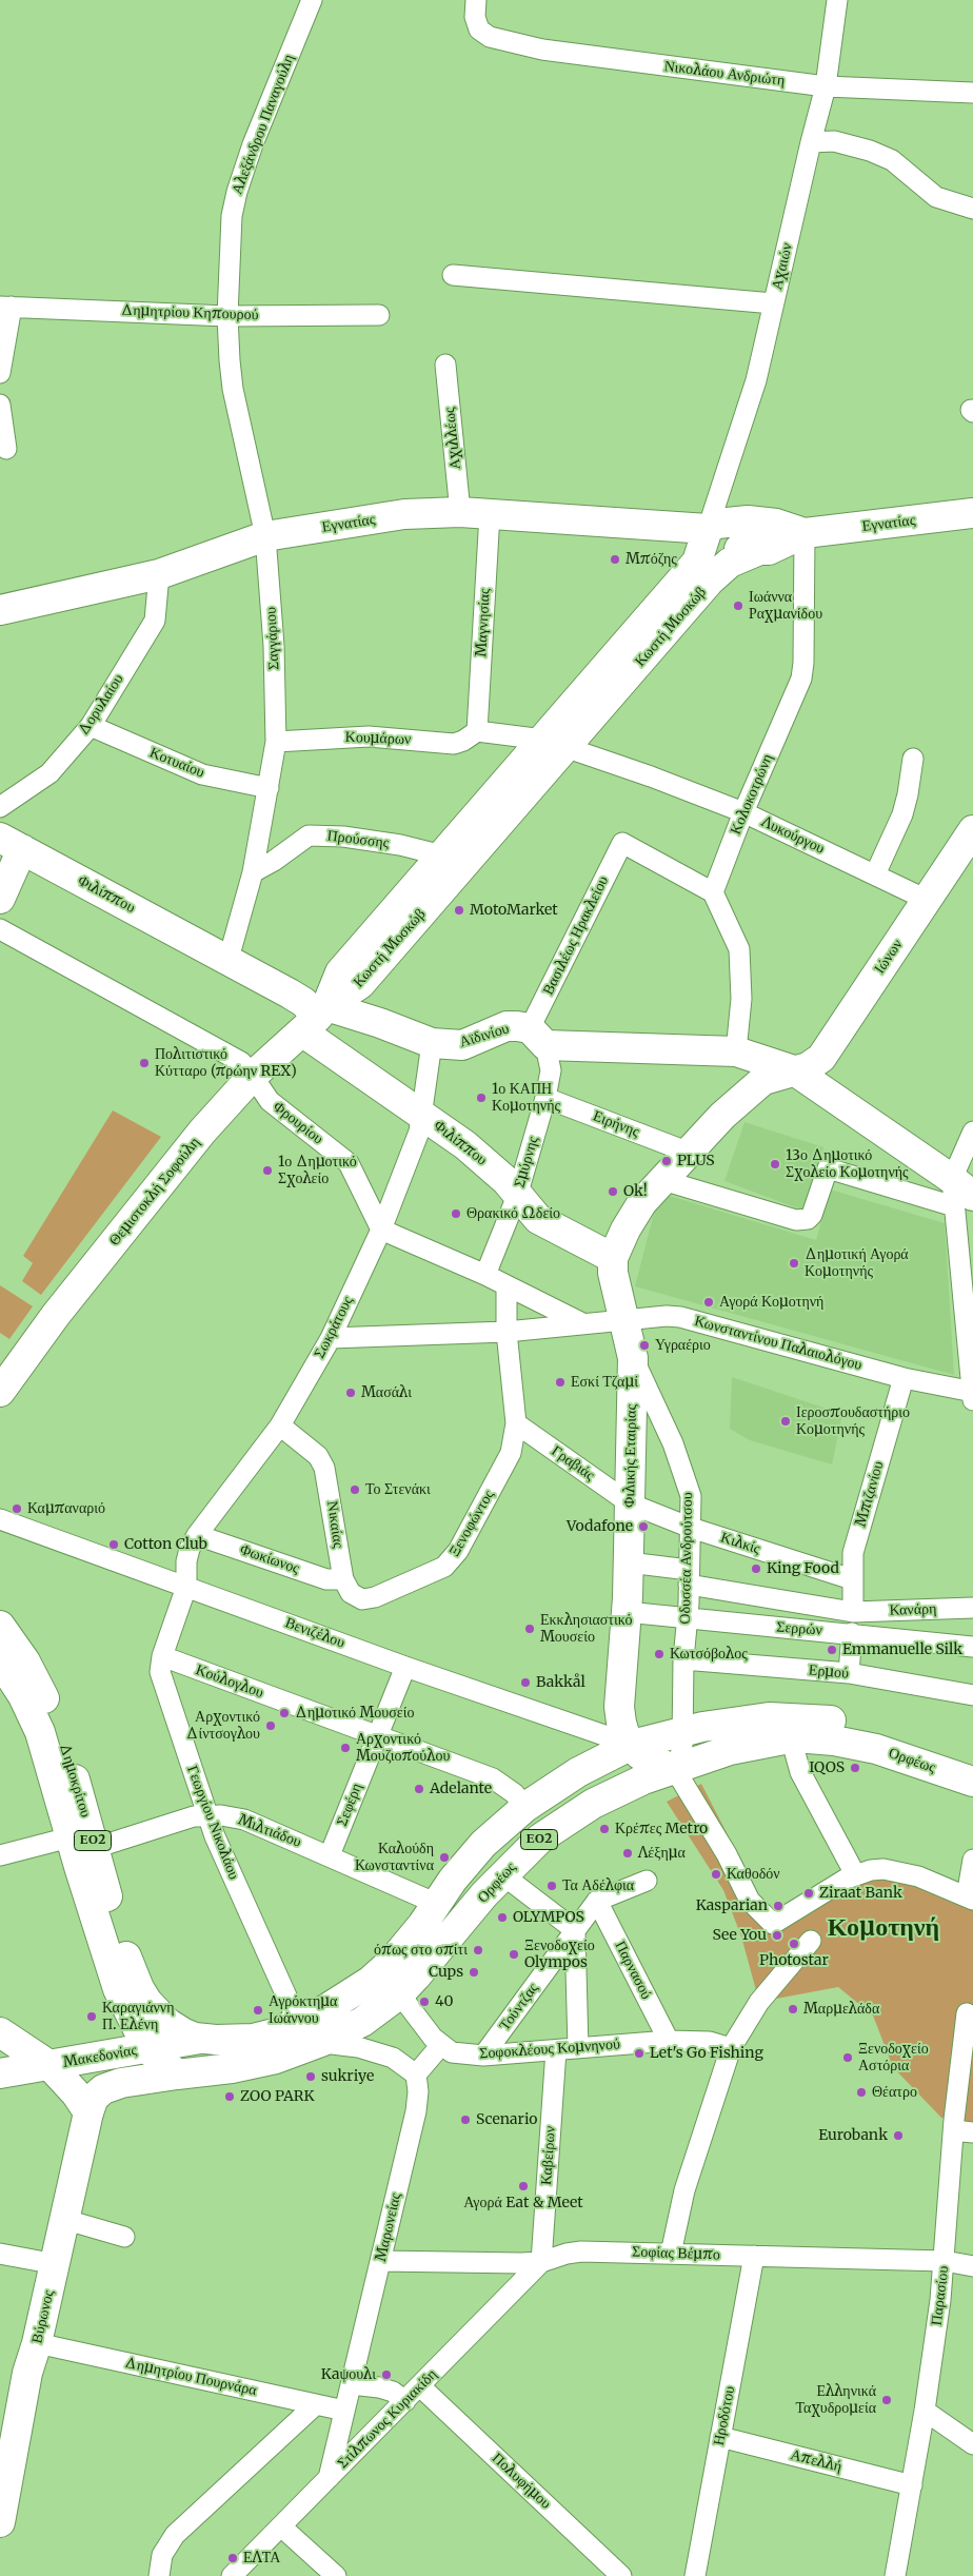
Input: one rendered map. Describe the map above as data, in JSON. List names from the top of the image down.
{
  "streets": {
    "main road": [
      "Εγνατίας",
      "Κωστή Μοσκώβ",
      "Φιλίππου",
      "Ιώνων",
      "Αϊδινίου",
      "Θεμιστοκλή Σοφούλη",
      "Φιλικής Εταιρίας",
      "Ορφέως",
      "Δημοκρίτου",
      "ΕΟ2",
      "Μακεδονίας",
      "Βύρωνος"
    ],
    "street": [
      "Νικολάου Ανδριώτη",
      "Αλεξάνδρου Παναγούλη",
      "Αχαιών",
      "Δημητρίου Κηπουρού",
      "Αχιλλέως",
      "Μαγνησίας",
      "Σαγγάριου",
      "Δορυλαίου",
      "Κουμάρων",
      "Κοτυαίου",
      "Κολοκοτρώνη",
      "Λυκούργου",
      "Προύσσης",
      "Βασιλέως Ηρακλείου",
      "Φρουρίου",
      "Ειρήνης",
      "Σμύρνης",
      "Σωκράτους",
      "Κωνσταντίνου Παλαιολόγου",
      "Γραβιάς",
      "Μπιζανίου",
      "Ξενοφώντος",
      "Νικαίας",
      "Κιλκίς",
      "Οδυσσέα Ανδρούτσου",
      "Φωκίωνος",
      "Κανάρη",
      "Σερρών",
      "Βενιζέλου",
      "Ερμού",
      "Κούλογλου",
      "Σεφέρη",
      "Γεωργίου Νικολάου",
      "Μιλτιάδου",
      "Παρνασού",
      "Τούντζας",
      "Σοφοκλέους Κομνηνού",
      "Καβείρων",
      "Μαρωνείας",
      "Σοφίας Βέμπο",
      "Παρασίου",
      "Δημητρίου Πουρνάρα",
      "Ηροδότου",
      "Στίλπωνος Κυριακίδη",
      "Απελλή",
      "Πολυφήμου"
    ]
  },
  "crossings": [
    ["Νικολάου Ανδριώτη", "Αχαιών"],
    ["Αλεξάνδρου Παναγούλη", "Δημητρίου Κηπουρού"],
    ["Αλεξάνδρου Παναγούλη", "Σαγγάριου"],
    ["Αχαιών", "Εγνατίας"],
    ["Αχαιών", "Κωστή Μοσκώβ"],
    ["Δημητρίου Κηπουρού", "Σαγγάριου"],
    ["Αχιλλέως", "Εγνατίας"],
    ["Εγνατίας", "Μαγνησίας"],
    ["Εγνατίας", "Κωστή Μοσκώβ"],
    ["Εγνατίας", "Σαγγάριου"],
    ["Εγνατίας", "Δορυλαίου"],
    ["Εγνατίας", "Κολοκοτρώνη"],
    ["Μαγνησίας", "Κουμάρων"],
    ["Μαγνησίας", "Λυκούργου"],
    ["Κωστή Μοσκώβ", "Κολοκοτρώνη"],
    ["Κωστή Μοσκώβ", "Λυκούργου"],
    ["Κωστή Μοσκώβ", "Προύσσης"],
    ["Κωστή Μοσκώβ", "Φιλίππου"],
    ["Κωστή Μοσκώβ", "Αϊδινίου"],
    ["Κωστή Μοσκώβ", "Θεμιστοκλή Σοφούλη"],
    ["Σαγγάριου", "Κουμάρων"],
    ["Σαγγάριου", "Κοτυαίου"],
    ["Σαγγάριου", "Προύσσης"],
    ["Σαγγάριου", "Φιλίππου"],
    ["Δορυλαίου", "Κοτυαίου"],
    ["Κουμάρων", "Λυκούργου"],
    ["Κολοκοτρώνη", "Λυκούργου"],
    ["Κολοκοτρώνη", "Βασιλέως Ηρακλείου"],
    ["Λυκούργου", "Ιώνων"],
    ["Φιλίππου", "Αϊδινίου"],
    ["Φιλίππου", "Σμύρνης"],
    ["Φιλίππου", "Θεμιστοκλή Σοφούλη"],
    ["Φιλίππου", "Σωκράτους"],
    ["Φιλίππου", "Φιλικής Εταιρίας"],
    ["Βασιλέως Ηρακλείου", "Αϊδινίου"],
    ["Βασιλέως Ηρακλείου", "Σμύρνης"],
    ["Ιώνων", "Αϊδινίου"],
    ["Ιώνων", "Φιλικής Εταιρίας"],
    ["Αϊδινίου", "Σμύρνης"],
    ["Αϊδινίου", "Θεμιστοκλή Σοφούλη"],
    ["Αϊδινίου", "Σωκράτους"],
    ["Αϊδινίου", "Φιλικής Εταιρίας"],
    ["Φρουρίου", "Θεμιστοκλή Σοφούλη"],
    ["Φρουρίου", "Σωκράτους"],
    ["Ειρήνης", "Σμύρνης"],
    ["Ειρήνης", "Φιλικής Εταιρίας"],
    ["Σωκράτους", "Κωνσταντίνου Παλαιολόγου"],
    ["Σωκράτους", "Νικαίας"],
    ["Σωκράτους", "Φωκίωνος"],
    ["Σωκράτους", "Βενιζέλου"],
    ["Σωκράτους", "Γεωργίου Νικολάου"],
    ["Κωνσταντίνου Παλαιολόγου", "Φιλικής Εταιρίας"],
    ["Κωνσταντίνου Παλαιολόγου", "Μπιζανίου"],
    ["Φιλικής Εταιρίας", "Γραβιάς"],
    ["Φιλικής Εταιρίας", "Κιλκίς"],
    ["Φιλικής Εταιρίας", "Οδυσσέα Ανδρούτσου"],
    ["Φιλικής Εταιρίας", "Σερρών"],
    ["Φιλικής Εταιρίας", "Βενιζέλου"],
    ["Φιλικής Εταιρίας", "Ορφέως"],
    ["Γραβιάς", "Ξενοφώντος"],
    ["Γραβιάς", "Κιλκίς"],
    ["Μπιζανίου", "Κιλκίς"],
    ["Μπιζανίου", "Κανάρη"],
    ["Ξενοφώντος", "Νικαίας"],
    ["Ξενοφώντος", "Φωκίωνος"],
    ["Νικαίας", "Φωκίωνος"],
    ["Κιλκίς", "Οδυσσέα Ανδρούτσου"],
    ["Οδυσσέα Ανδρούτσου", "Σερρών"],
    ["Οδυσσέα Ανδρούτσου", "Ερμού"],
    ["Οδυσσέα Ανδρούτσου", "Ορφέως"],
    ["Βενιζέλου", "Ορφέως"],
    ["Βενιζέλου", "Σεφέρη"],
    ["Βενιζέλου", "Γεωργίου Νικολάου"],
    ["Κούλογλου", "Ορφέως"],
    ["Κούλογλου", "Σεφέρη"],
    ["Κούλογλου", "Γεωργίου Νικολάου"],
    ["Ορφέως", "Δημοκρίτου"],
    ["Ορφέως", "Γεωργίου Νικολάου"],
    ["Ορφέως", "Μιλτιάδου"],
    ["Ορφέως", "ΕΟ2"],
    ["Ορφέως", "Μακεδονίας"],
    ["Ορφέως", "Βύρωνος"],
    ["Δημοκρίτου", "Μιλτιάδου"],
    ["Δημοκρίτου", "ΕΟ2"],
    ["Δημοκρίτου", "Μακεδονίας"],
    ["Σεφέρη", "Μιλτιάδου"],
    ["Γεωργίου Νικολάου", "Μιλτιάδου"],
    ["ΕΟ2", "Μακεδονίας"],
    ["Παρνασού", "Τούντζας"],
    ["Παρνασού", "Σοφοκλέους Κομνηνού"],
    ["Τούντζας", "Σοφοκλέους Κομνηνού"],
    ["Σοφοκλέους Κομνηνού", "Καβείρων"],
    ["Καβείρων", "Σοφίας Βέμπο"],
    ["Καβείρων", "Στίλπωνος Κυριακίδη"],
    ["Μαρωνείας", "Σοφίας Βέμπο"],
    ["Μαρωνείας", "Δημητρίου Πουρνάρα"],
    ["Μαρωνείας", "Στίλπωνος Κυριακίδη"],
    ["Σοφίας Βέμπο", "Παρασίου"],
    ["Σοφίας Βέμπο", "Ηροδότου"],
    ["Σοφίας Βέμπο", "Στίλπωνος Κυριακίδη"],
    ["Παρασίου", "Απελλή"],
    ["Βύρωνος", "Δημητρίου Πουρνάρα"],
    ["Ηροδότου", "Απελλή"],
    ["Στίλπωνος Κυριακίδη", "Πολυφήμου"]
  ],
  "districts": ["Κομοτηνή"],
  "places": [
    "Μπόζης",
    "Ιωάννα Ραχμανίδου",
    "MotoMarket",
    "Πολιτιστικό Κύτταρο (πρώην REX)",
    "1ο ΚΑΠΗ Κομοτηνής",
    "PLUS",
    "13ο Δημοτικό Σχολείο Κομοτηνής",
    "1ο Δημοτικό Σχολείο",
    "Ok!",
    "Θρακικό Ωδείο",
    "Δημοτική Αγορά Κομοτηνής",
    "Αγορά Κομοτηνή",
    "Υγραέριο",
    "Εσκί Τζαμί",
    "Μασάλι",
    "Ιεροσπουδαστήριο Κομοτηνής",
    "Το Στενάκι",
    "Καμπαναριό",
    "Vodafone",
    "Cotton Club",
    "King Food",
    "Εκκλησιαστικό Μουσείο",
    "Emmanuelle Silk",
    "Κωτσόβολος",
    "Bakkål",
    "Δημοτικό Μουσείο",
    "Αρχοντικό Δίντσογλου",
    "Αρχοντικό Μουζιοπούλου",
    "IQOS",
    "Adelante",
    "Κρέπες Metro",
    "Λέξημα",
    "Καλούδη Κωνσταντίνα",
    "Καθοδόν",
    "Τα Αδέλφια",
    "Ziraat Bank",
    "Kasparian",
    "OLYMPOS",
    "See You",
    "Photostar",
    "όπως στο σπίτι",
    "Ξενοδοχείο Olympos",
    "Cups",
    "40",
    "Μαρμελάδα",
    "Αγρόκτημα Ιωάννου",
    "Καραγιάννη Π. Ελένη",
    "Let's Go Fishing",
    "Ξενοδοχείο Αστόρια",
    "sukriye",
    "Θέατρο",
    "ZOO PARK",
    "Scenario",
    "Eurobank",
    "Αγορά Eat & Meet",
    "Kaψουλι",
    "Ελληνικά Ταχυδρομεία",
    "ΕΛΤΑ"
  ]
}
